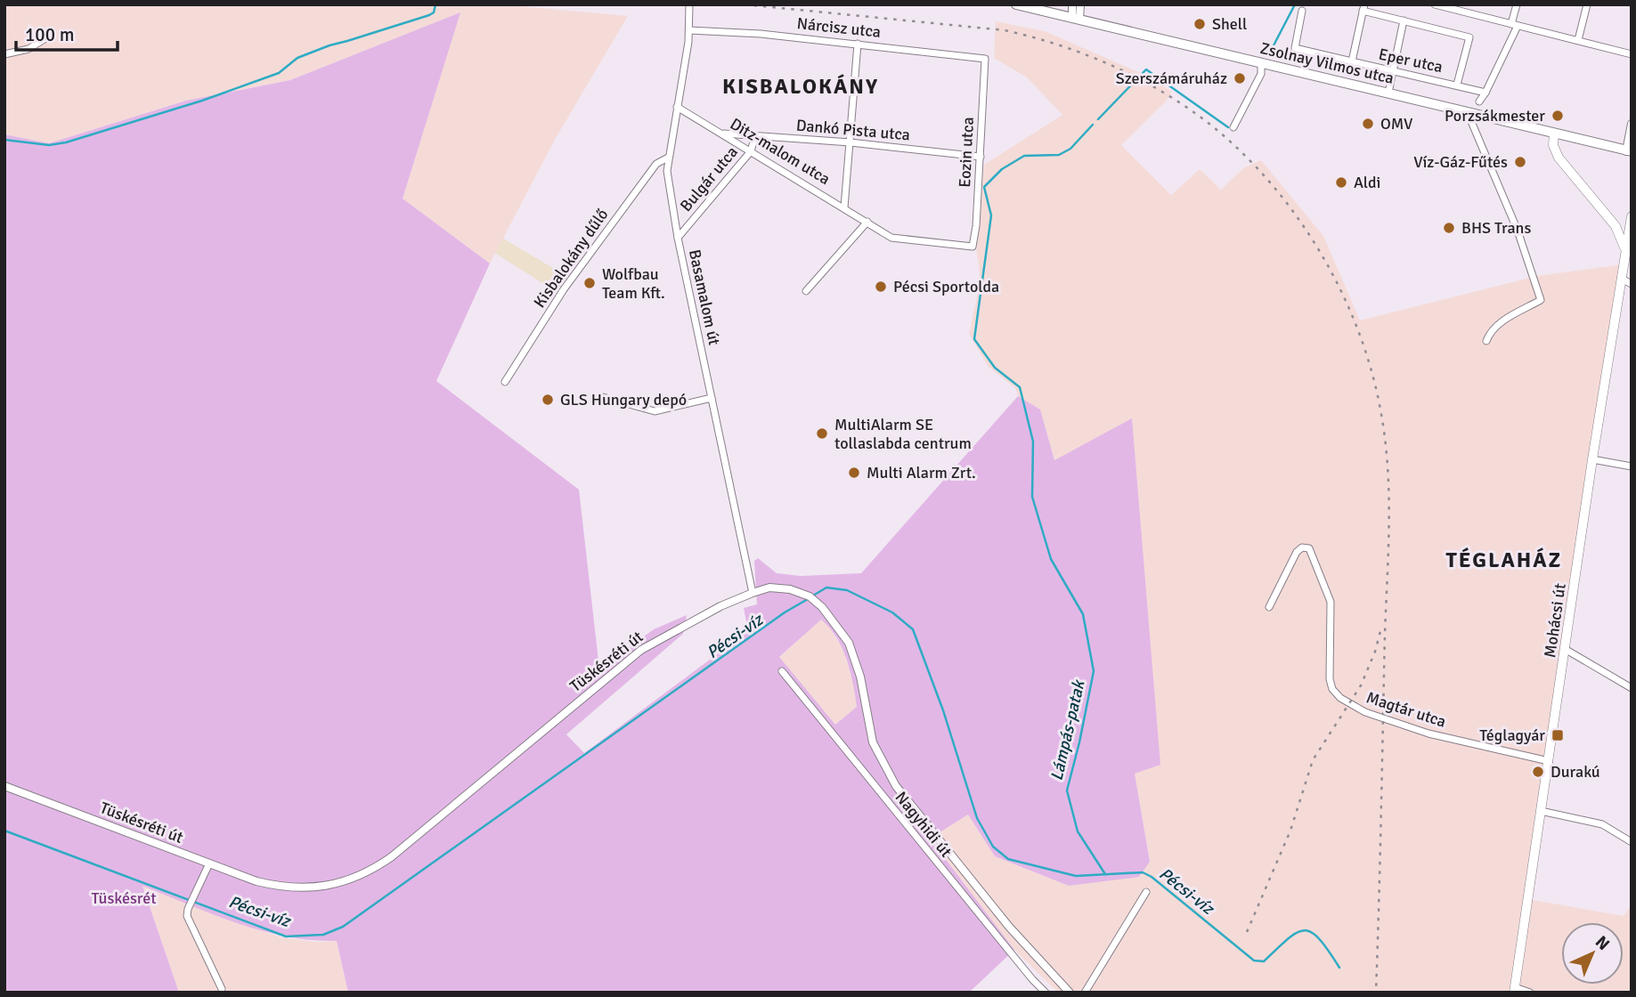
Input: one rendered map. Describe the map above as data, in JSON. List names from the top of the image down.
{
  "streets": {
    "main road": ["Zsolnay Vilmos utca", "Mohácsi út"],
    "street": [
      "Nárcisz utca",
      "Eper utca",
      "Dankó Pista utca",
      "Ditz-malom utca",
      "Eozin utca",
      "Bulgár utca",
      "Kisbalokány dűlő",
      "Basamalom út",
      "Tüskésréti út",
      "Magtár utca",
      "Nagyhidi út"
    ]
  },
  "crossings": [
    ["Nárcisz utca", "Eozin utca"],
    ["Nárcisz utca", "Basamalom út"],
    ["Dankó Pista utca", "Ditz-malom utca"],
    ["Dankó Pista utca", "Eozin utca"],
    ["Dankó Pista utca", "Bulgár utca"],
    ["Ditz-malom utca", "Eozin utca"],
    ["Ditz-malom utca", "Bulgár utca"],
    ["Ditz-malom utca", "Basamalom út"],
    ["Bulgár utca", "Basamalom út"],
    ["Kisbalokány dűlő", "Basamalom út"],
    ["Basamalom út", "Tüskésréti út"],
    ["Mohácsi út", "Magtár utca"]
  ],
  "districts": ["KISBALOKÁNY", "TÉGLAHÁZ"],
  "water": ["Pécsi-víz", "Lámpás-patak"],
  "parks": ["Tüskésrét"],
  "places": {
    "other": [
      "Shell",
      "Szerszámáruház",
      "Porzsákmester",
      "OMV",
      "Víz-Gáz-Fűtés",
      "Aldi",
      "BHS Trans",
      "Wolfbau Team Kft.",
      "Pécsi Sportolda",
      "GLS Hungary depó",
      "MultiAlarm SE tollaslabda centrum",
      "Multi Alarm Zrt.",
      "Durakú"
    ],
    "transit": ["Téglagyár"]
  },
  "scale_bar": "100 m",
  "north": "top right"
}
